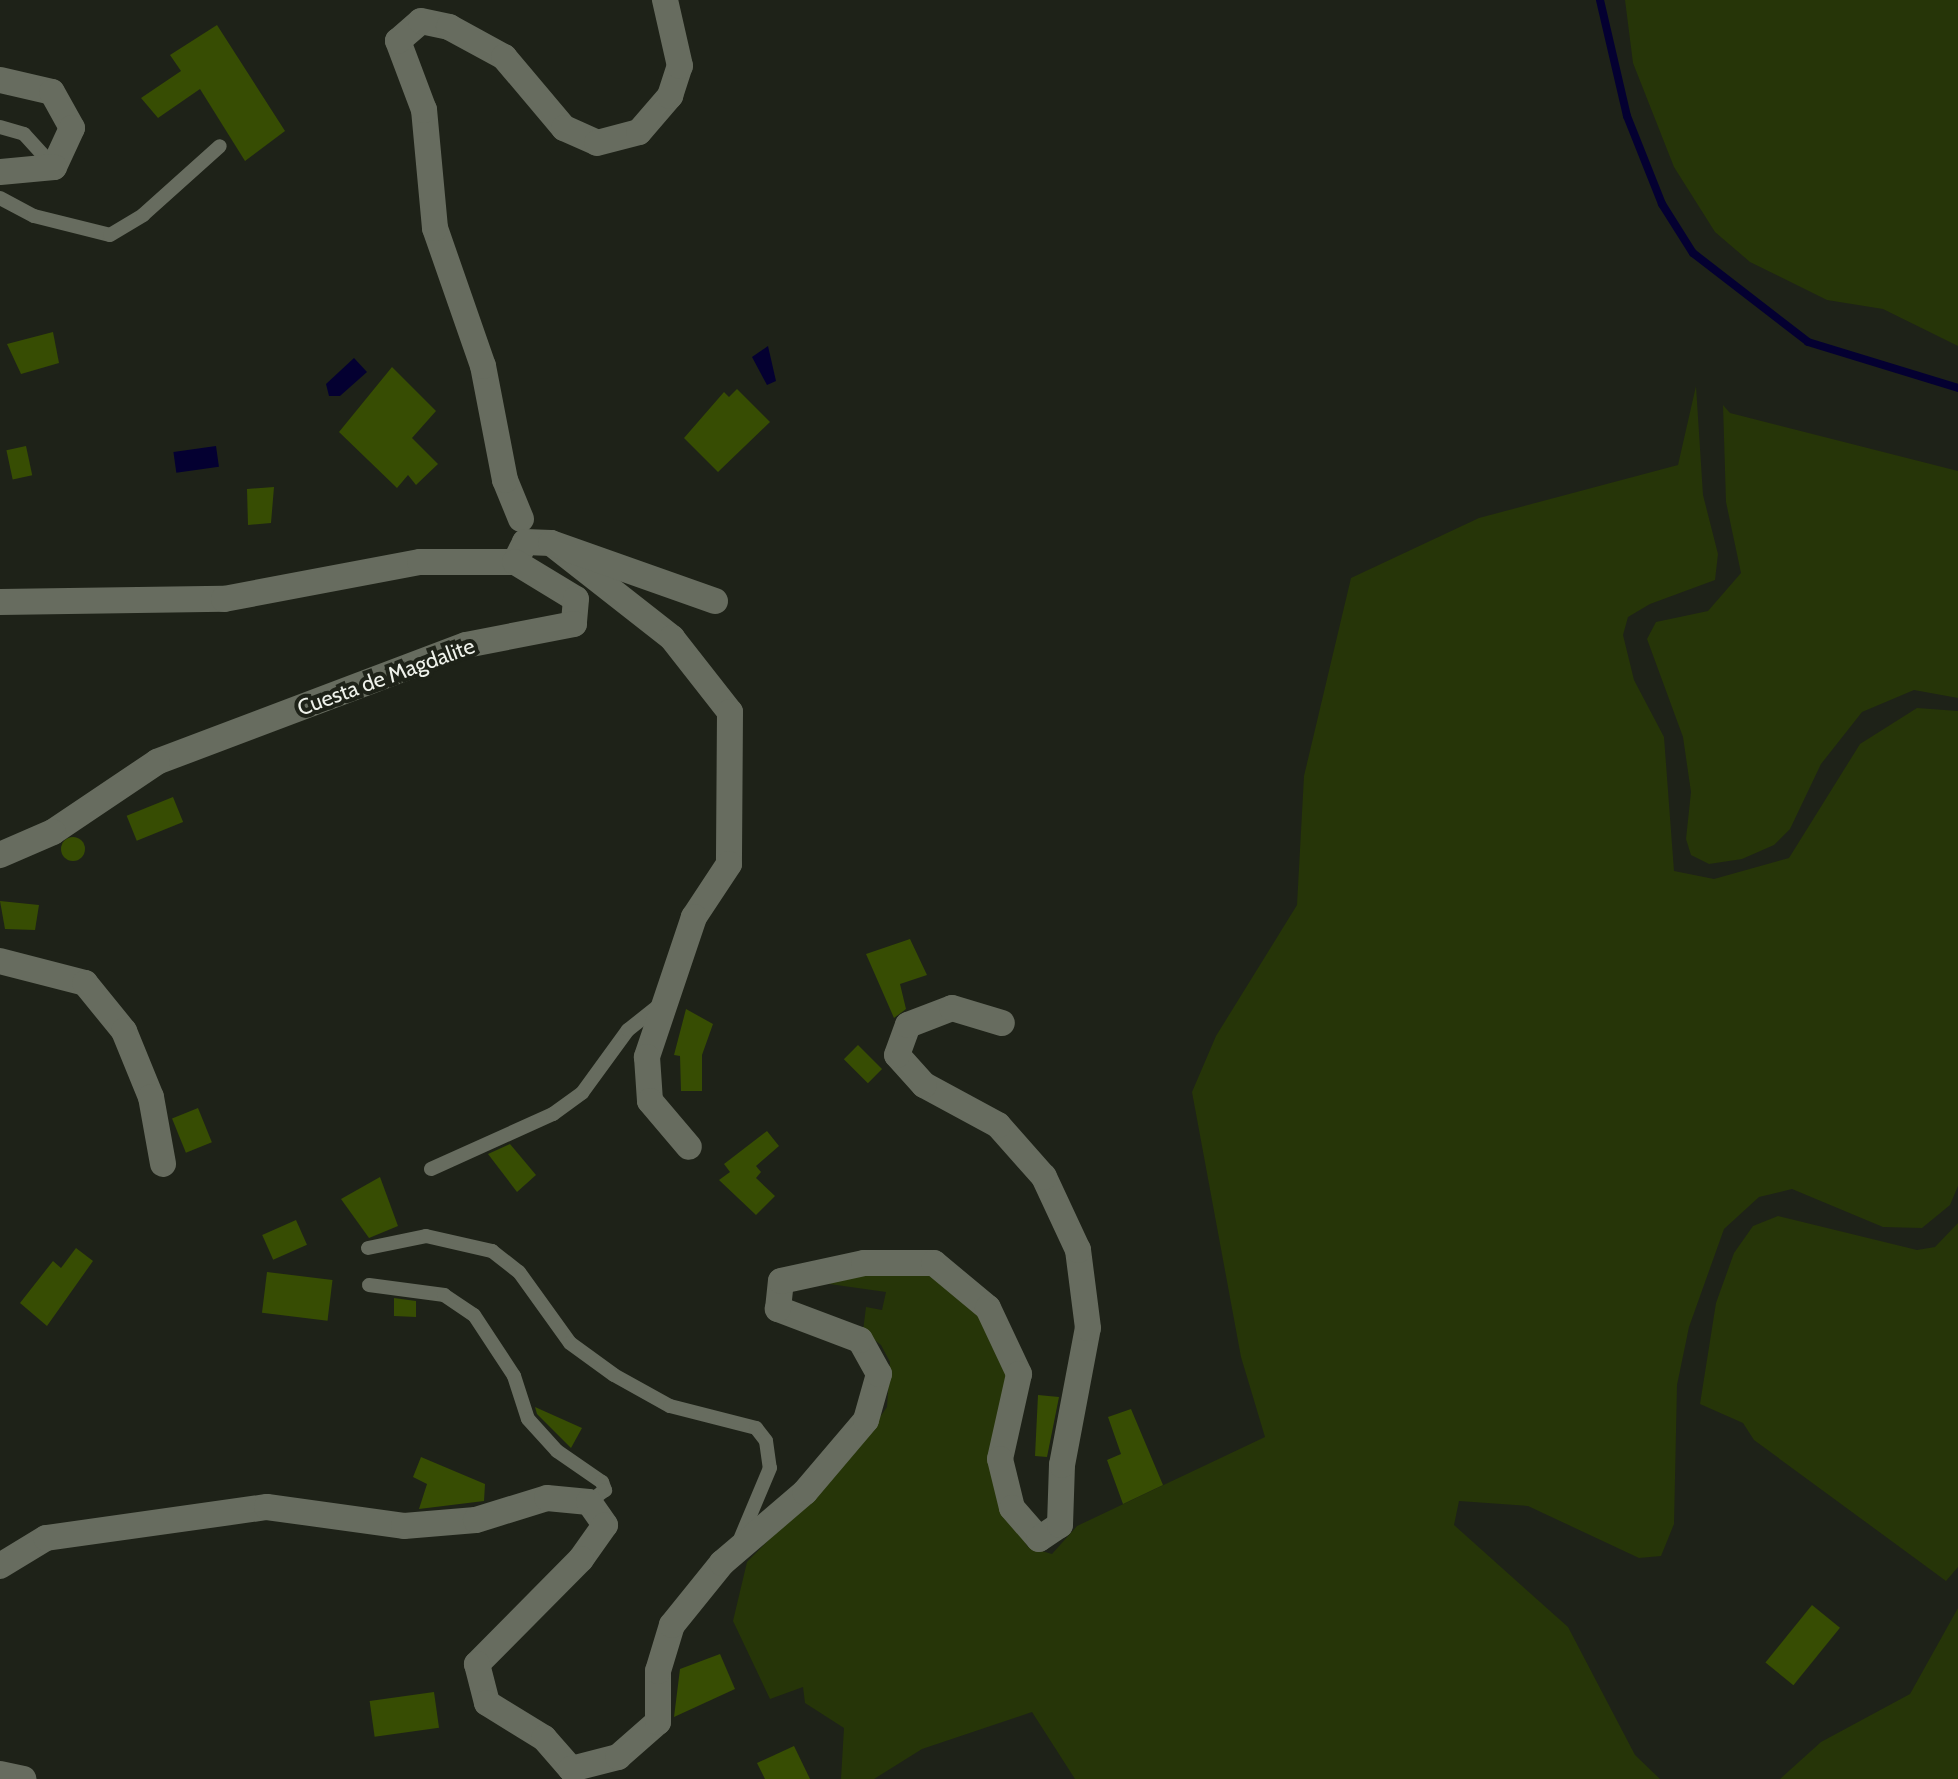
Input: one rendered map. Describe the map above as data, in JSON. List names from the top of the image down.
{
  "streets": {
    "street": ["Cuesta de Magdalite"]
  }
}
